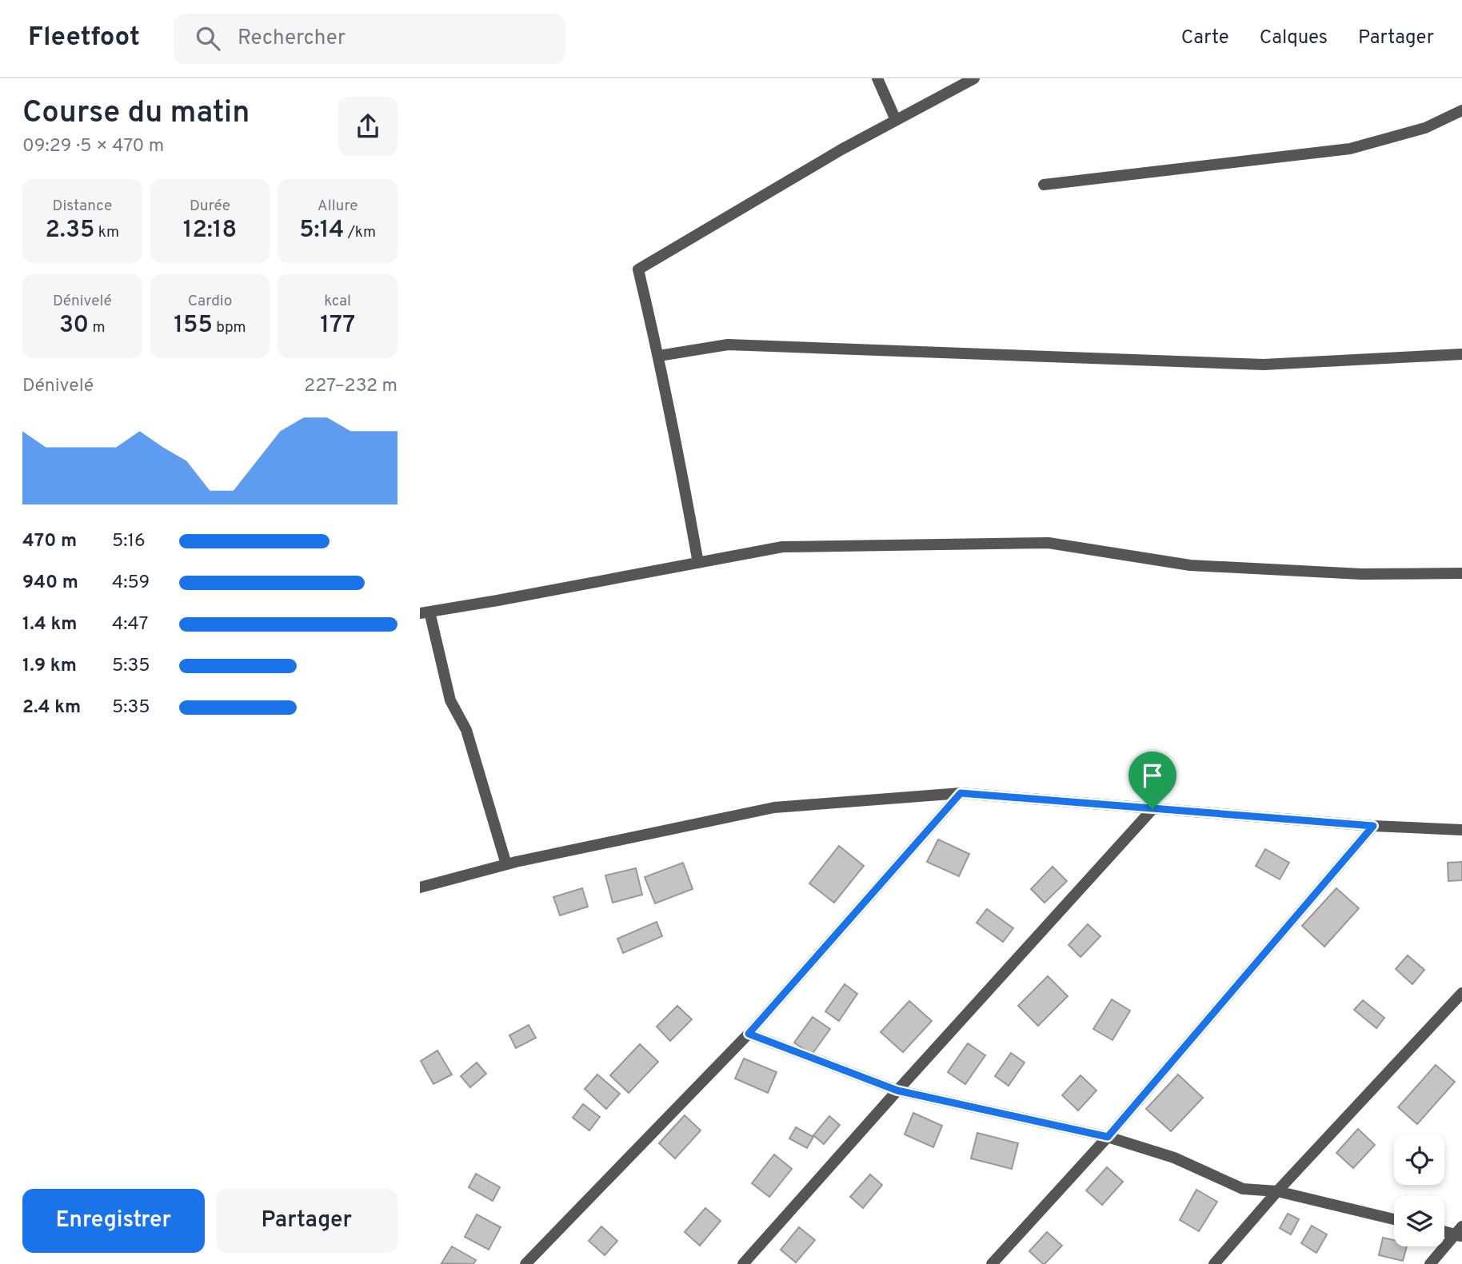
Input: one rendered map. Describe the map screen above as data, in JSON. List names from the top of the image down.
{
  "page": {
    "header": "Fleetfoot",
    "search": "Rechercher",
    "nav": ["Carte", "Calques", "Partager"],
    "heading": ["Course du matin", "09:29 · 5 × 470 m"],
    "stats": [
      ["Distance", "2.35 km"],
      ["Durée", "12:18"],
      ["Allure", "5:14 /km"],
      ["Dénivelé", "30 m"],
      ["Cardio", "155 bpm"],
      ["kcal", "177"]
    ],
    "chart": ["Dénivelé", "227–232 m"],
    "list": [
      {
        "name": "470 m",
        "note": "5:16"
      },
      {
        "name": "940 m",
        "note": "4:59"
      },
      {
        "name": "1.4 km",
        "note": "4:47"
      },
      {
        "name": "1.9 km",
        "note": "5:35"
      },
      {
        "name": "2.4 km",
        "note": "5:35"
      }
    ],
    "buttons": ["Enregistrer", "Partager"]
  }
}
